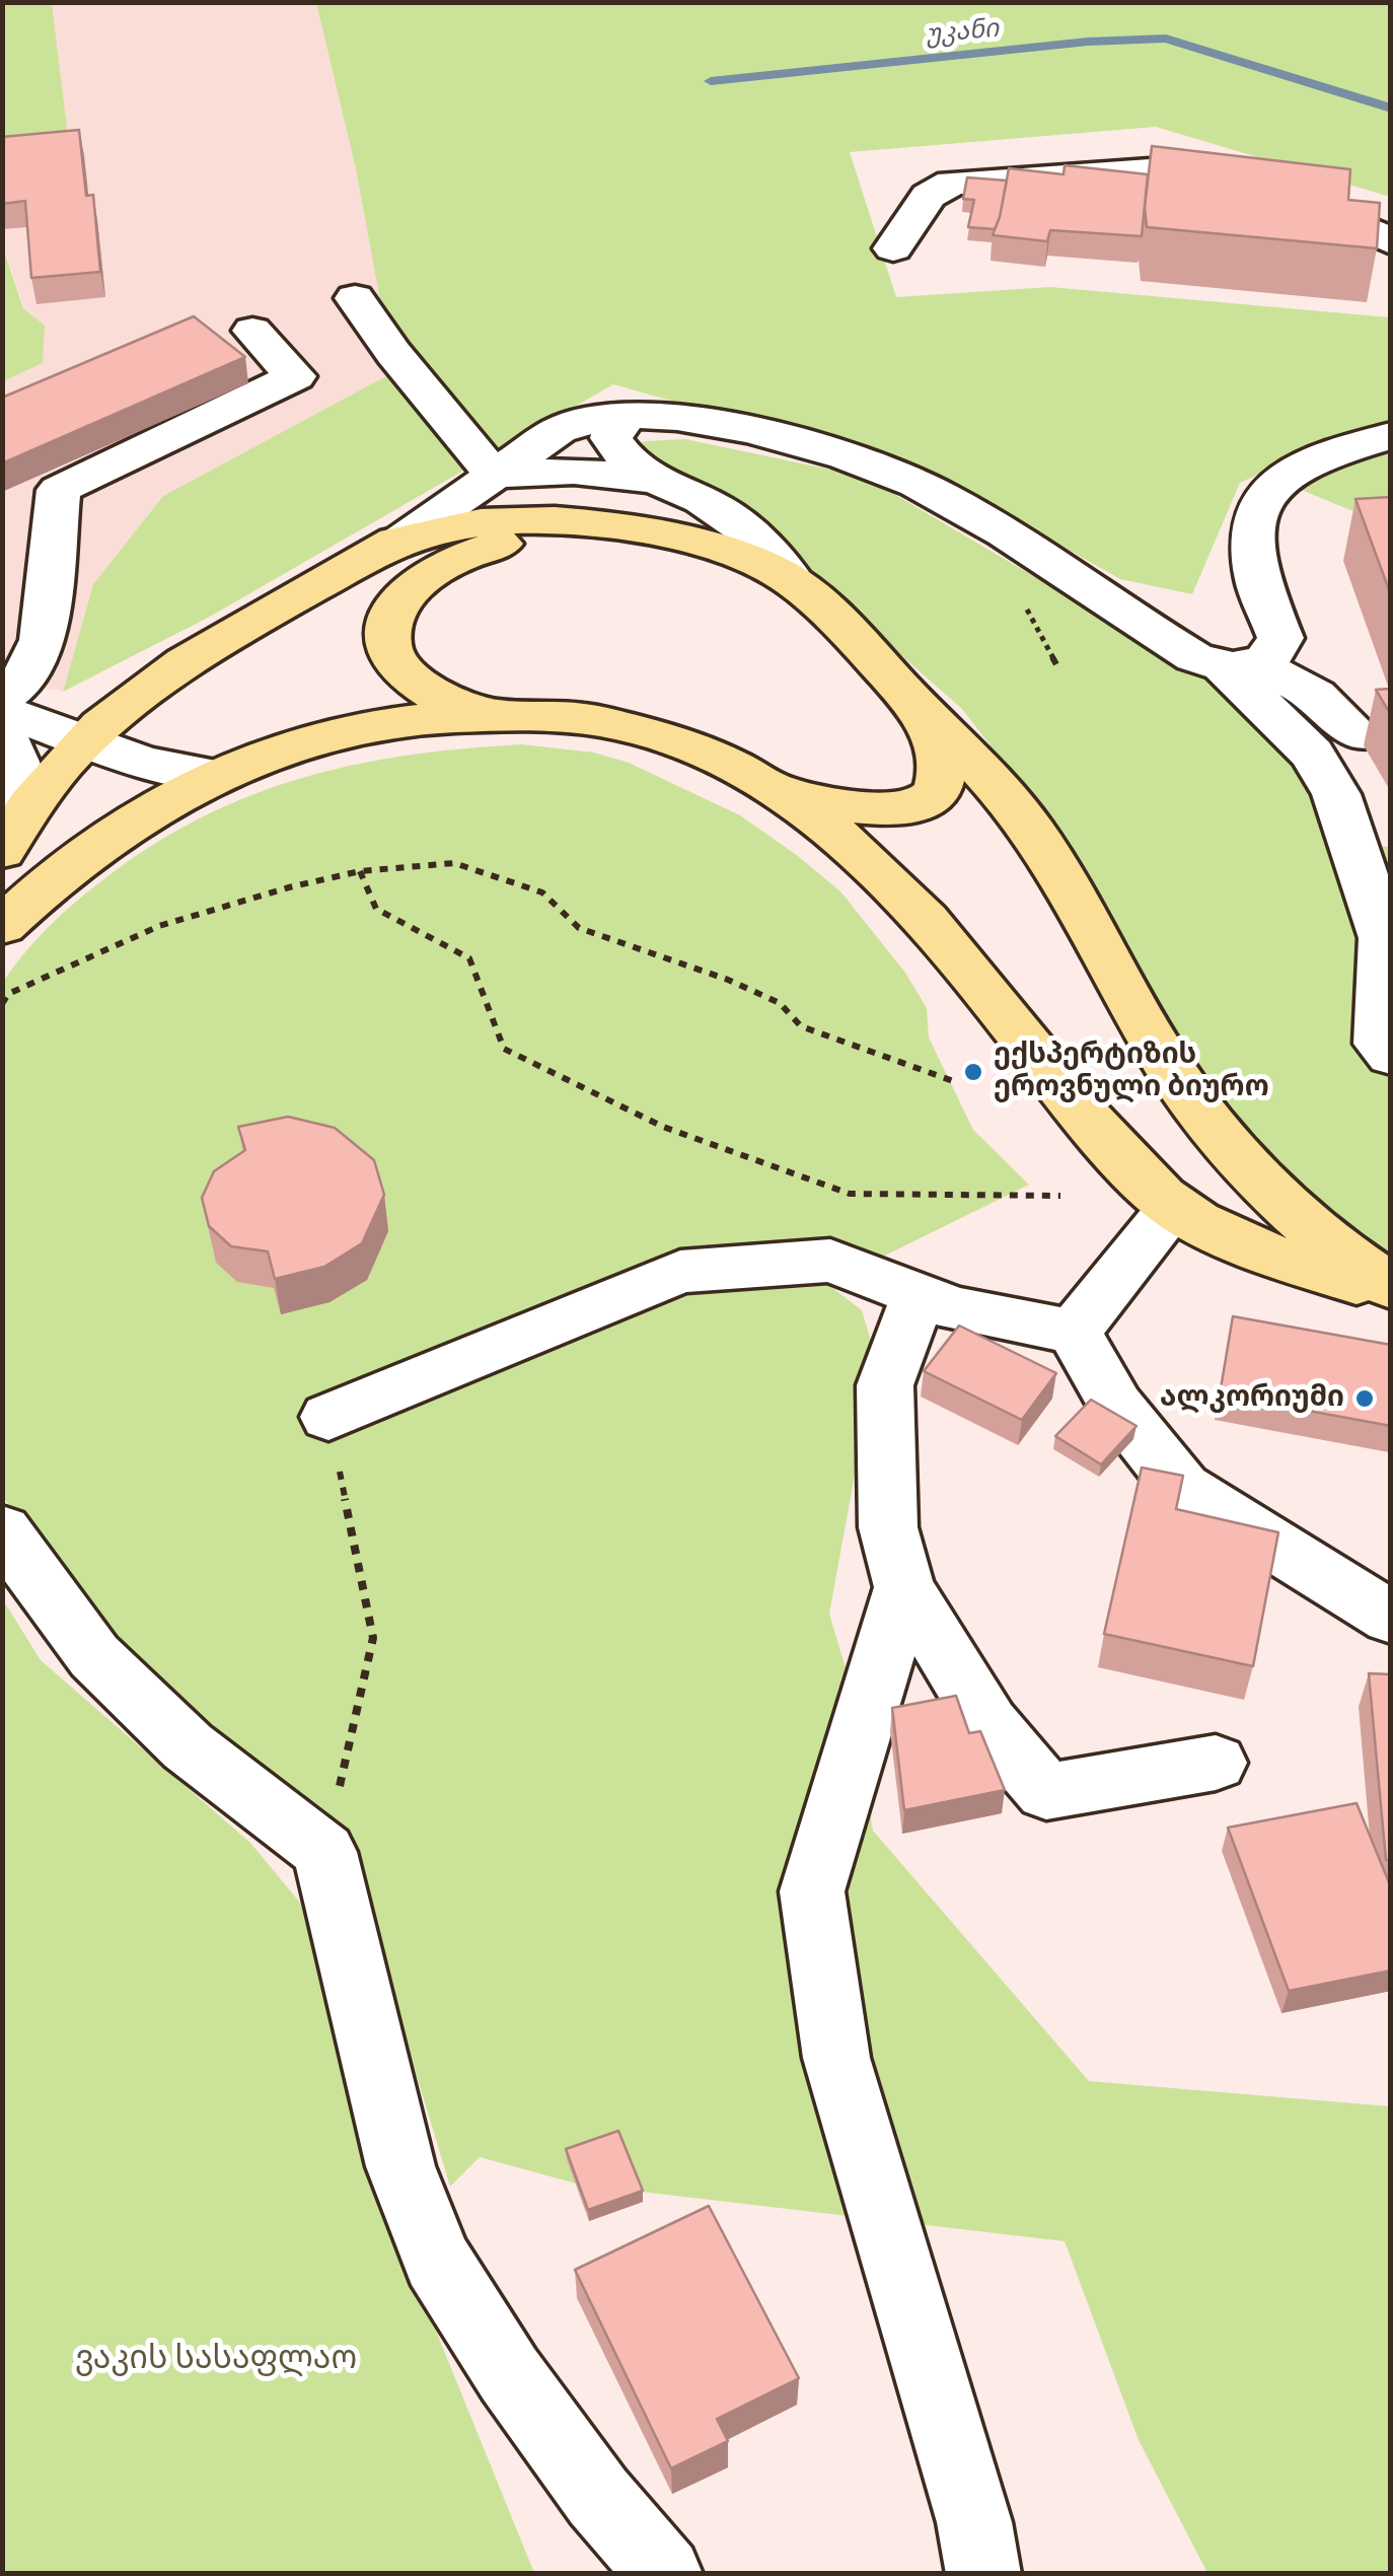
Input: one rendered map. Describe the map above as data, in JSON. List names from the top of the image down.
{
  "water": ["უკანი"],
  "parks": ["ვაკის სასაფლაო"],
  "places": ["ექსპერტიზის ეროვნული ბიურო", "ალკორიუმი"]
}
